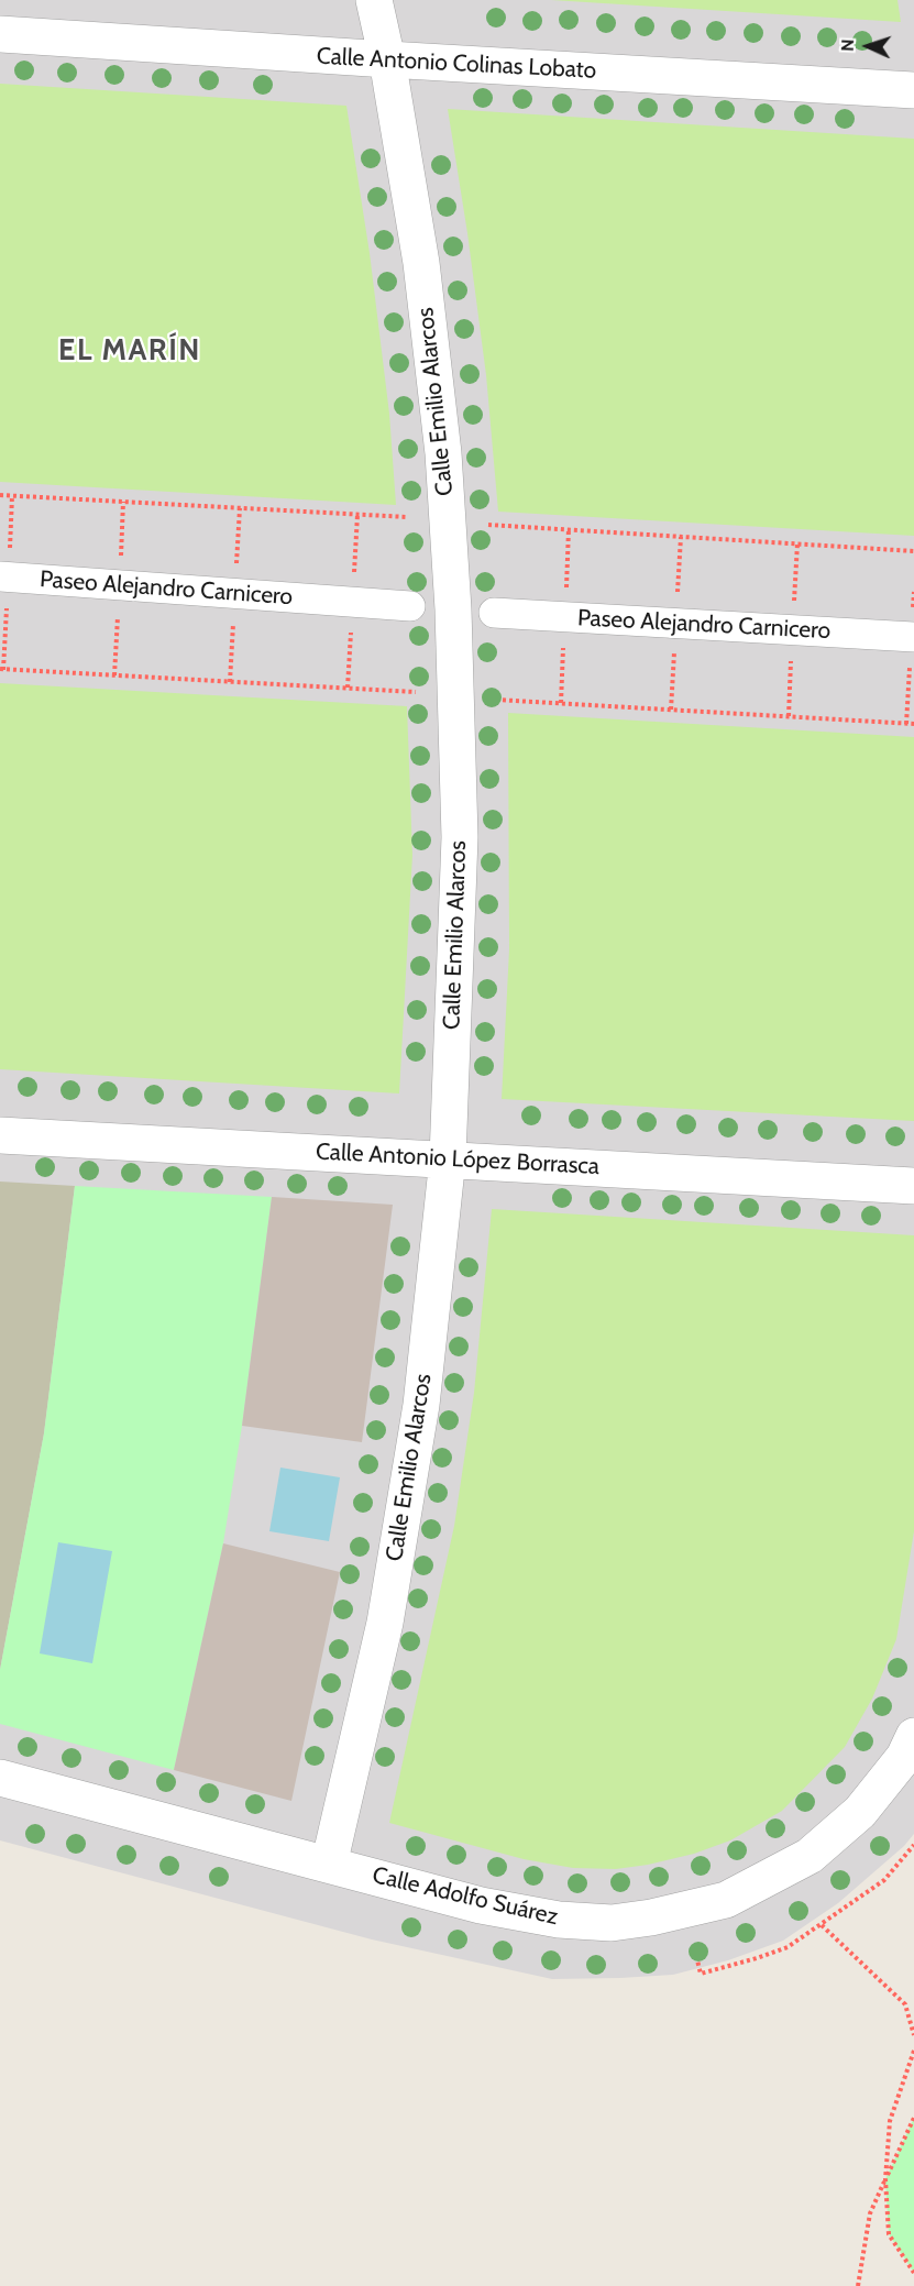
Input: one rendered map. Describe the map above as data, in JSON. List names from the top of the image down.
{
  "streets": {
    "street": [
      "Calle Antonio Colinas Lobato",
      "Calle Emilio Alarcos",
      "Paseo Alejandro Carnicero",
      "Calle Antonio López Borrasca",
      "Calle Adolfo Suárez"
    ]
  },
  "crossings": [
    ["Calle Antonio Colinas Lobato", "Calle Emilio Alarcos"],
    ["Calle Emilio Alarcos", "Calle Antonio López Borrasca"],
    ["Calle Emilio Alarcos", "Calle Adolfo Suárez"]
  ],
  "districts": ["EL MARÍN"],
  "north": "left"
}
